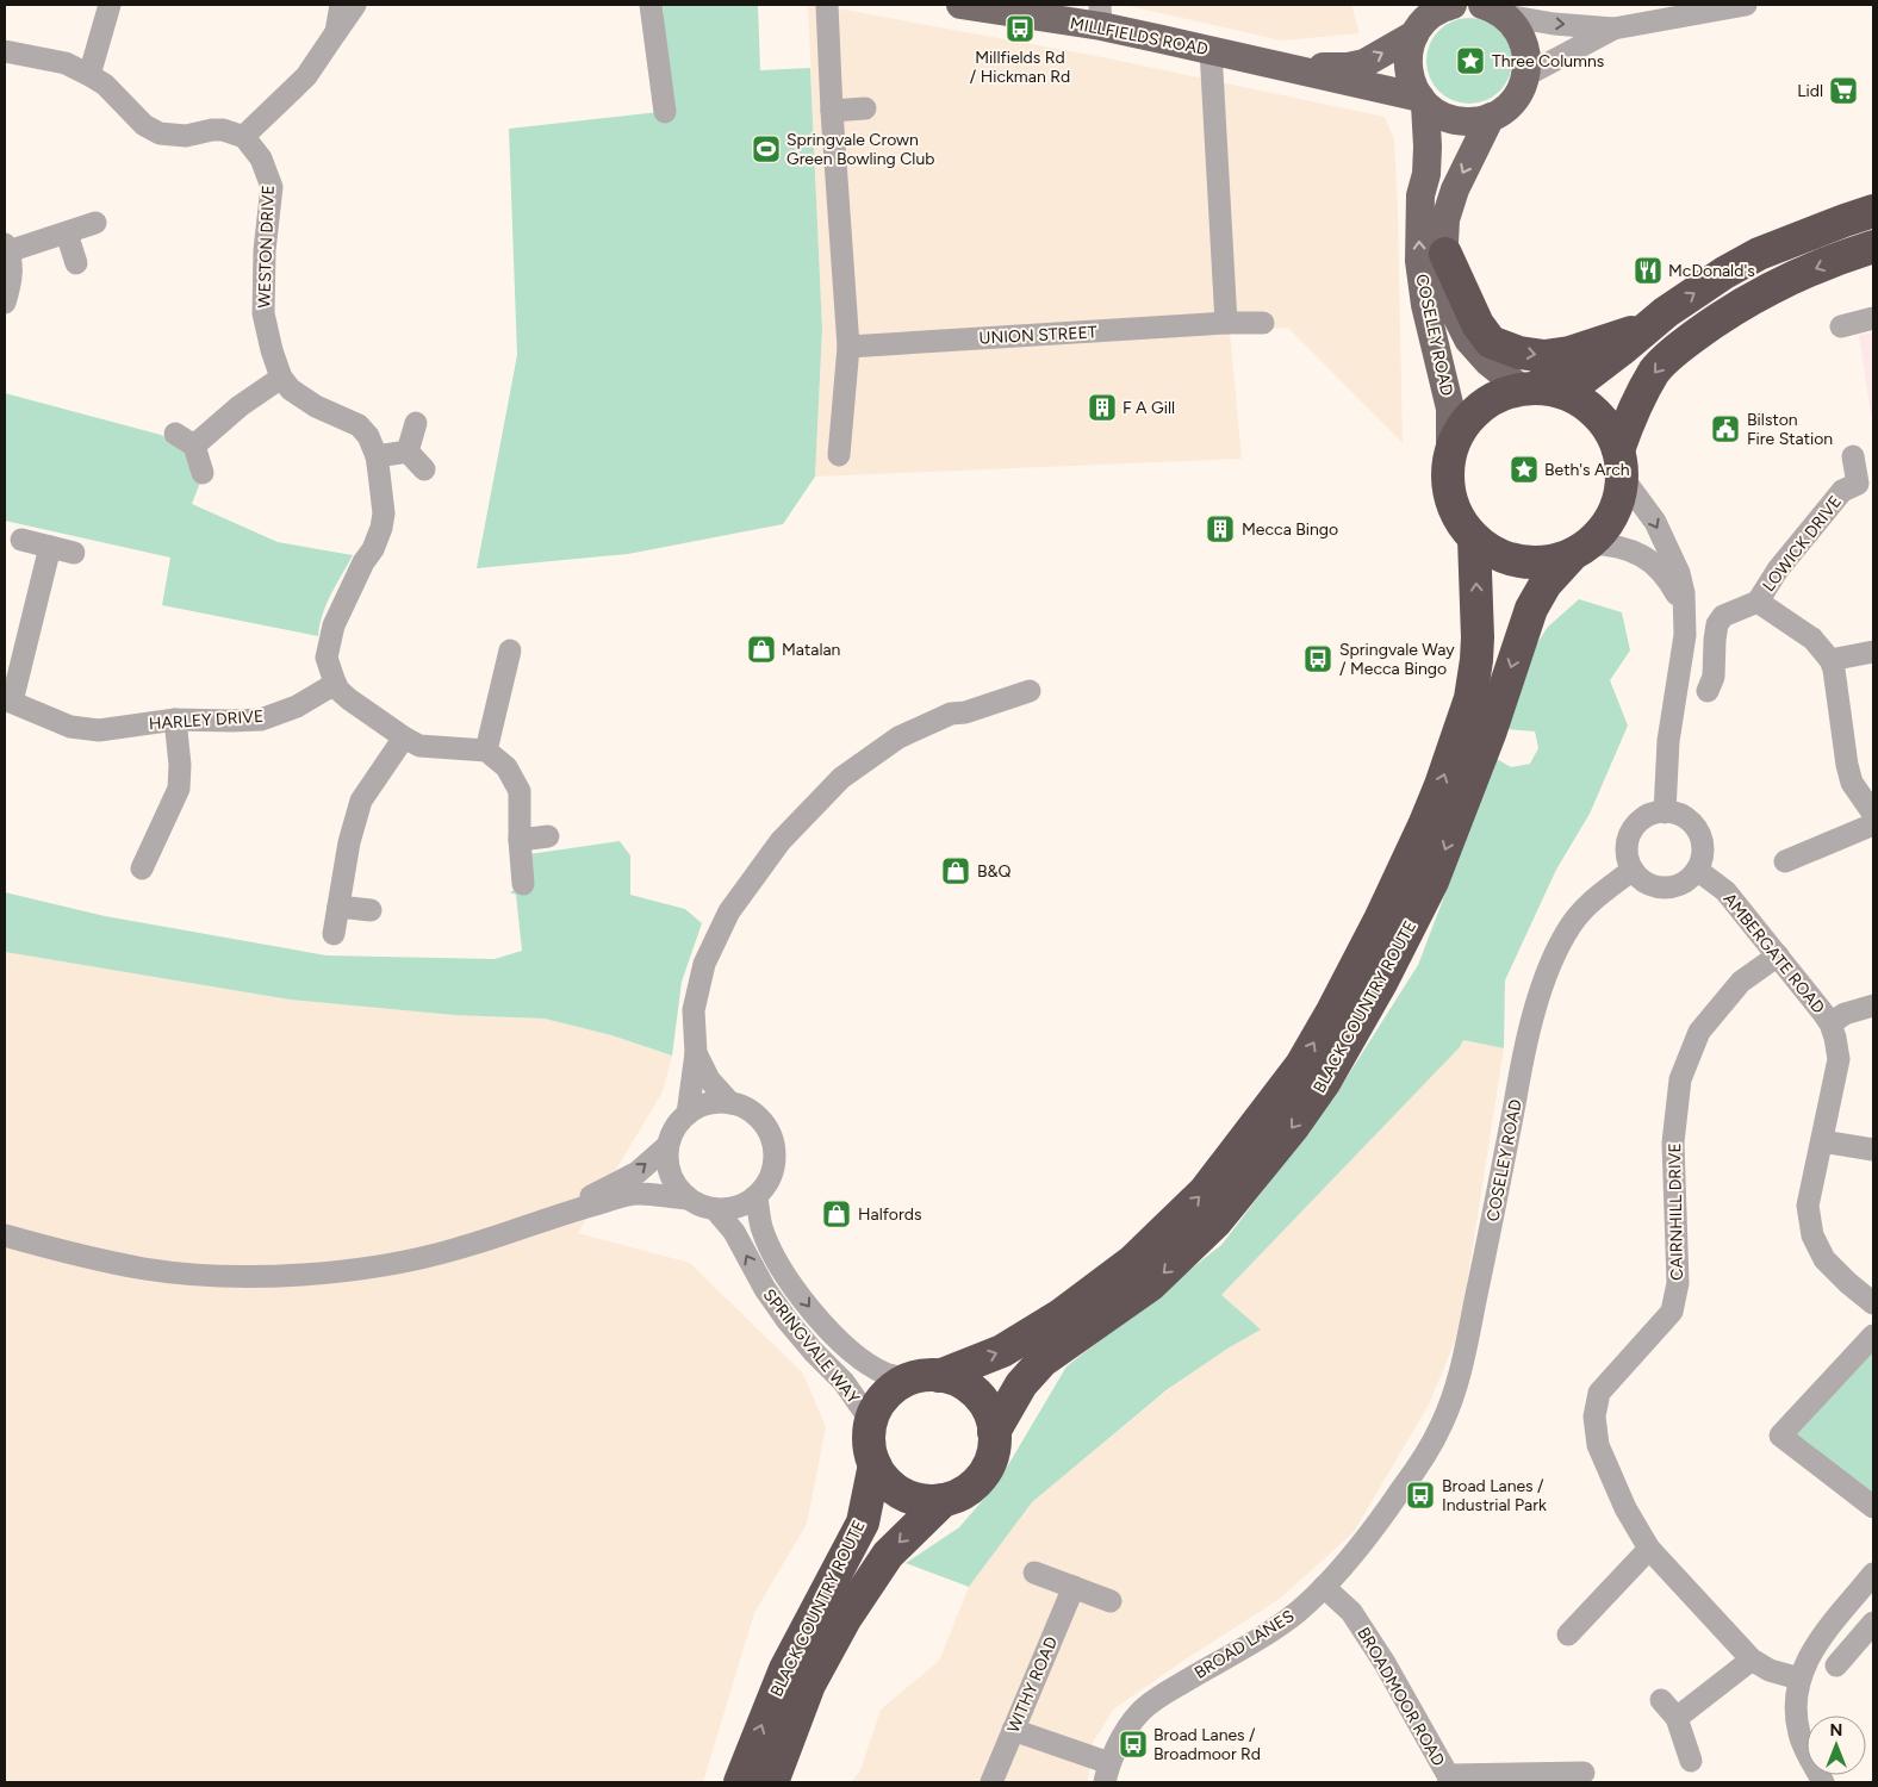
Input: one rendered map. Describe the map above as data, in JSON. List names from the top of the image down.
{
  "streets": {
    "highway": ["BLACK COUNTRY ROUTE"],
    "main road": ["MILLFIELDS ROAD", "COSELEY ROAD"],
    "street": [
      "WESTON DRIVE",
      "UNION STREET",
      "LOWICK DRIVE",
      "HARLEY DRIVE",
      "AMBERGATE ROAD",
      "CAIRNHILL DRIVE",
      "SPRINGVALE WAY",
      "BROAD LANES",
      "WITHY ROAD",
      "BROADMOOR ROAD"
    ]
  },
  "crossings": [
    ["MILLFIELDS ROAD", "COSELEY ROAD"],
    ["WESTON DRIVE", "HARLEY DRIVE"],
    ["COSELEY ROAD", "AMBERGATE ROAD"],
    ["COSELEY ROAD", "BLACK COUNTRY ROUTE"],
    ["COSELEY ROAD", "BROAD LANES"],
    ["AMBERGATE ROAD", "CAIRNHILL DRIVE"],
    ["BLACK COUNTRY ROUTE", "SPRINGVALE WAY"],
    ["BROAD LANES", "BROADMOOR ROAD"]
  ],
  "places": {
    "bus stop": [
      "Millfields Rd / Hickman Rd",
      "Springvale Way / Mecca Bingo",
      "Broad Lanes / Industrial Park",
      "Broad Lanes / Broadmoor Rd"
    ],
    "place": ["Three Columns", "Beth's Arch"],
    "supermarket": ["Lidl"],
    "sports": ["Springvale Crown Green Bowling Club"],
    "restaurant": ["McDonald's"],
    "building": ["F A Gill", "Mecca Bingo"],
    "public building": ["Bilston Fire Station"],
    "shop": ["Matalan", "B&Q", "Halfords"]
  },
  "north": "top"
}
